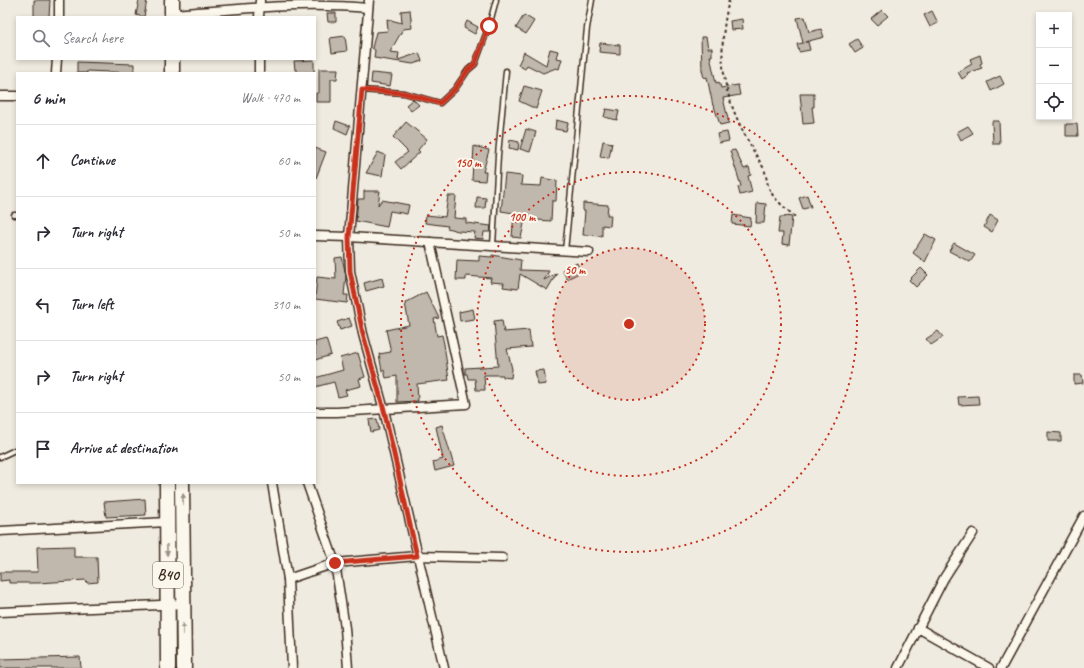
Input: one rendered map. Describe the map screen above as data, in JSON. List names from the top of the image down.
{
  "streets": {
    "highway": ["B40"]
  },
  "page": {
    "map_buttons": ["+", "−"],
    "search": "Search here",
    "heading": ["6 min", "Walk · 470 m"],
    "list": [
      ["Continue", "60 m"],
      ["Turn right", "50 m"],
      ["Turn left", "310 m"],
      ["Turn right", "50 m"],
      "Arrive at destination"
    ]
  },
  "rings": ["150 m", "100 m", "50 m"]
}
